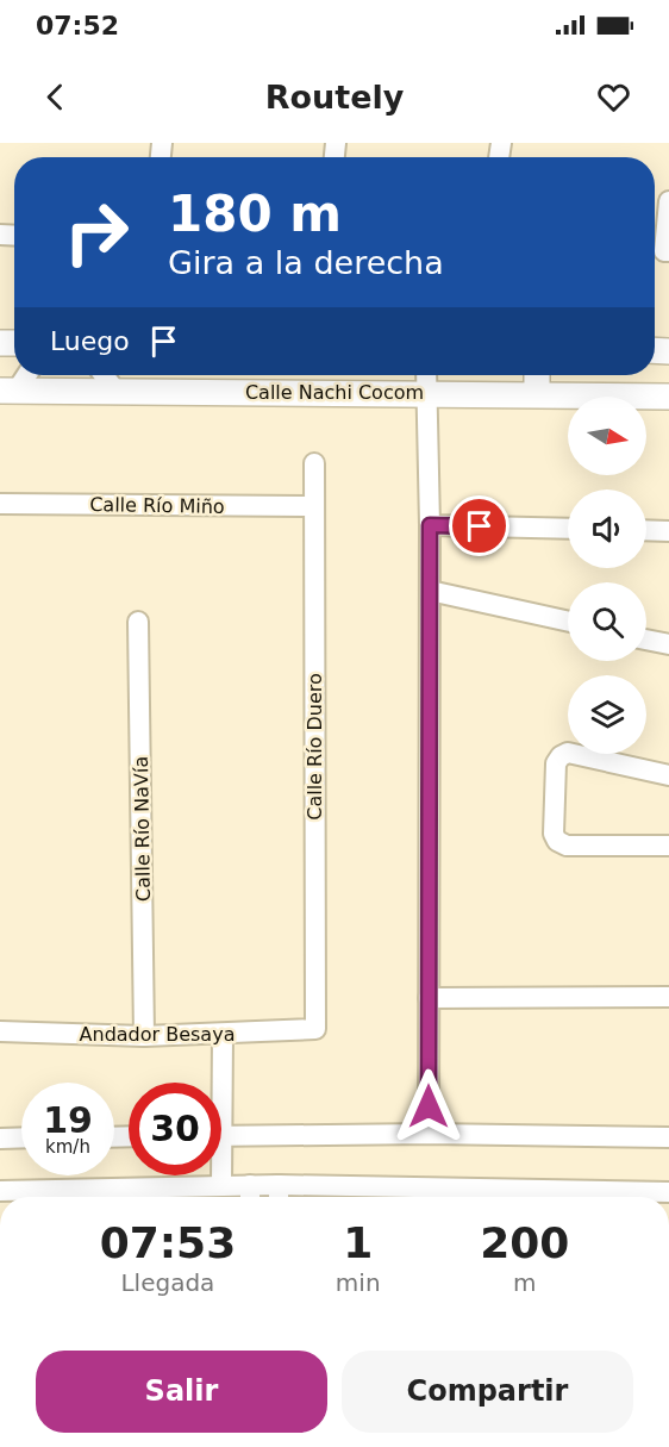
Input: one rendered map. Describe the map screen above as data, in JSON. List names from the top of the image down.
{
  "streets": {
    "street": [
      "Calle Nachi Cocom",
      "Calle Río Miño",
      "Calle Río Duero",
      "Calle Río NaVía",
      "Andador Besaya"
    ]
  },
  "crossings": [
    ["Calle Río Miño", "Calle Río Duero"],
    ["Calle Río Duero", "Andador Besaya"],
    ["Calle Río NaVía", "Andador Besaya"]
  ],
  "north": "right",
  "page": {
    "status": "07:52",
    "header": "Routely",
    "turn": ["180 m", "Gira a la derecha"],
    "then": "Luego",
    "speed": "19 km/h",
    "limit": "30",
    "eta": [
      "07:53",
      "Llegada",
      "1",
      "min",
      "200",
      "m"
    ],
    "buttons": ["Salir", "Compartir"]
  }
}
